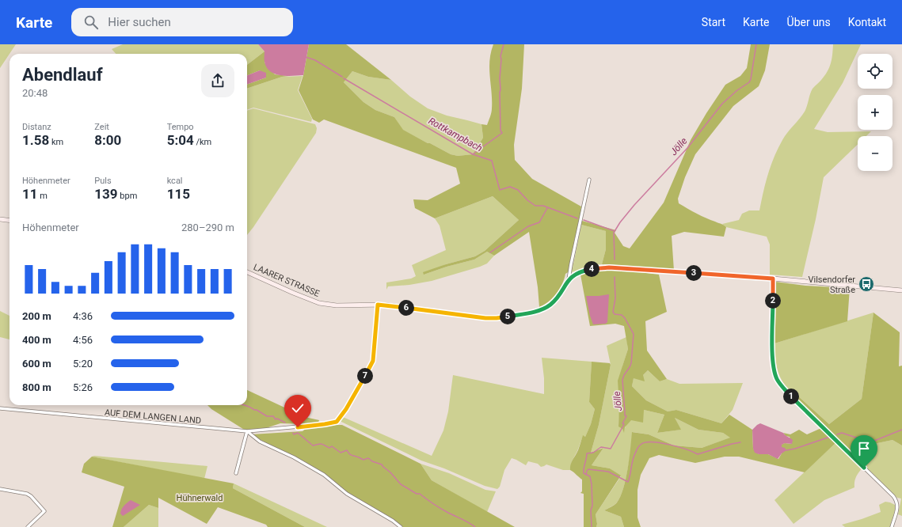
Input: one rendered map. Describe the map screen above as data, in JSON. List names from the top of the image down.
{
  "streets": {
    "street": ["LAARER STRASSE", "AUF DEM LANGEN LAND"]
  },
  "crossings": [
    ["LAARER STRASSE", "AUF DEM LANGEN LAND"]
  ],
  "water": ["Rottkampbach", "Jölle"],
  "parks": ["Hühnerwald"],
  "places": {
    "bus stop": ["Vilsendorfer Straße"]
  },
  "page": {
    "header": "Karte",
    "search": "Hier suchen",
    "nav": [
      "Start",
      "Karte",
      "Über uns",
      "Kontakt"
    ],
    "map_buttons": ["+", "−"],
    "heading": ["Abendlauf", "20:48"],
    "stats": [
      ["Distanz", "1.58 km"],
      ["Zeit", "8:00"],
      ["Tempo", "5:04 /km"],
      ["Höhenmeter", "11 m"],
      ["Puls", "139 bpm"],
      ["kcal", "115"]
    ],
    "chart": ["Höhenmeter", "280–290 m"],
    "pins": [
      "4",
      "3",
      "2",
      "6",
      "5",
      "7",
      "1"
    ],
    "list": [
      {
        "name": "200 m",
        "note": "4:36"
      },
      {
        "name": "400 m",
        "note": "4:56"
      },
      {
        "name": "600 m",
        "note": "5:20"
      },
      {
        "name": "800 m",
        "note": "5:26"
      }
    ]
  }
}
